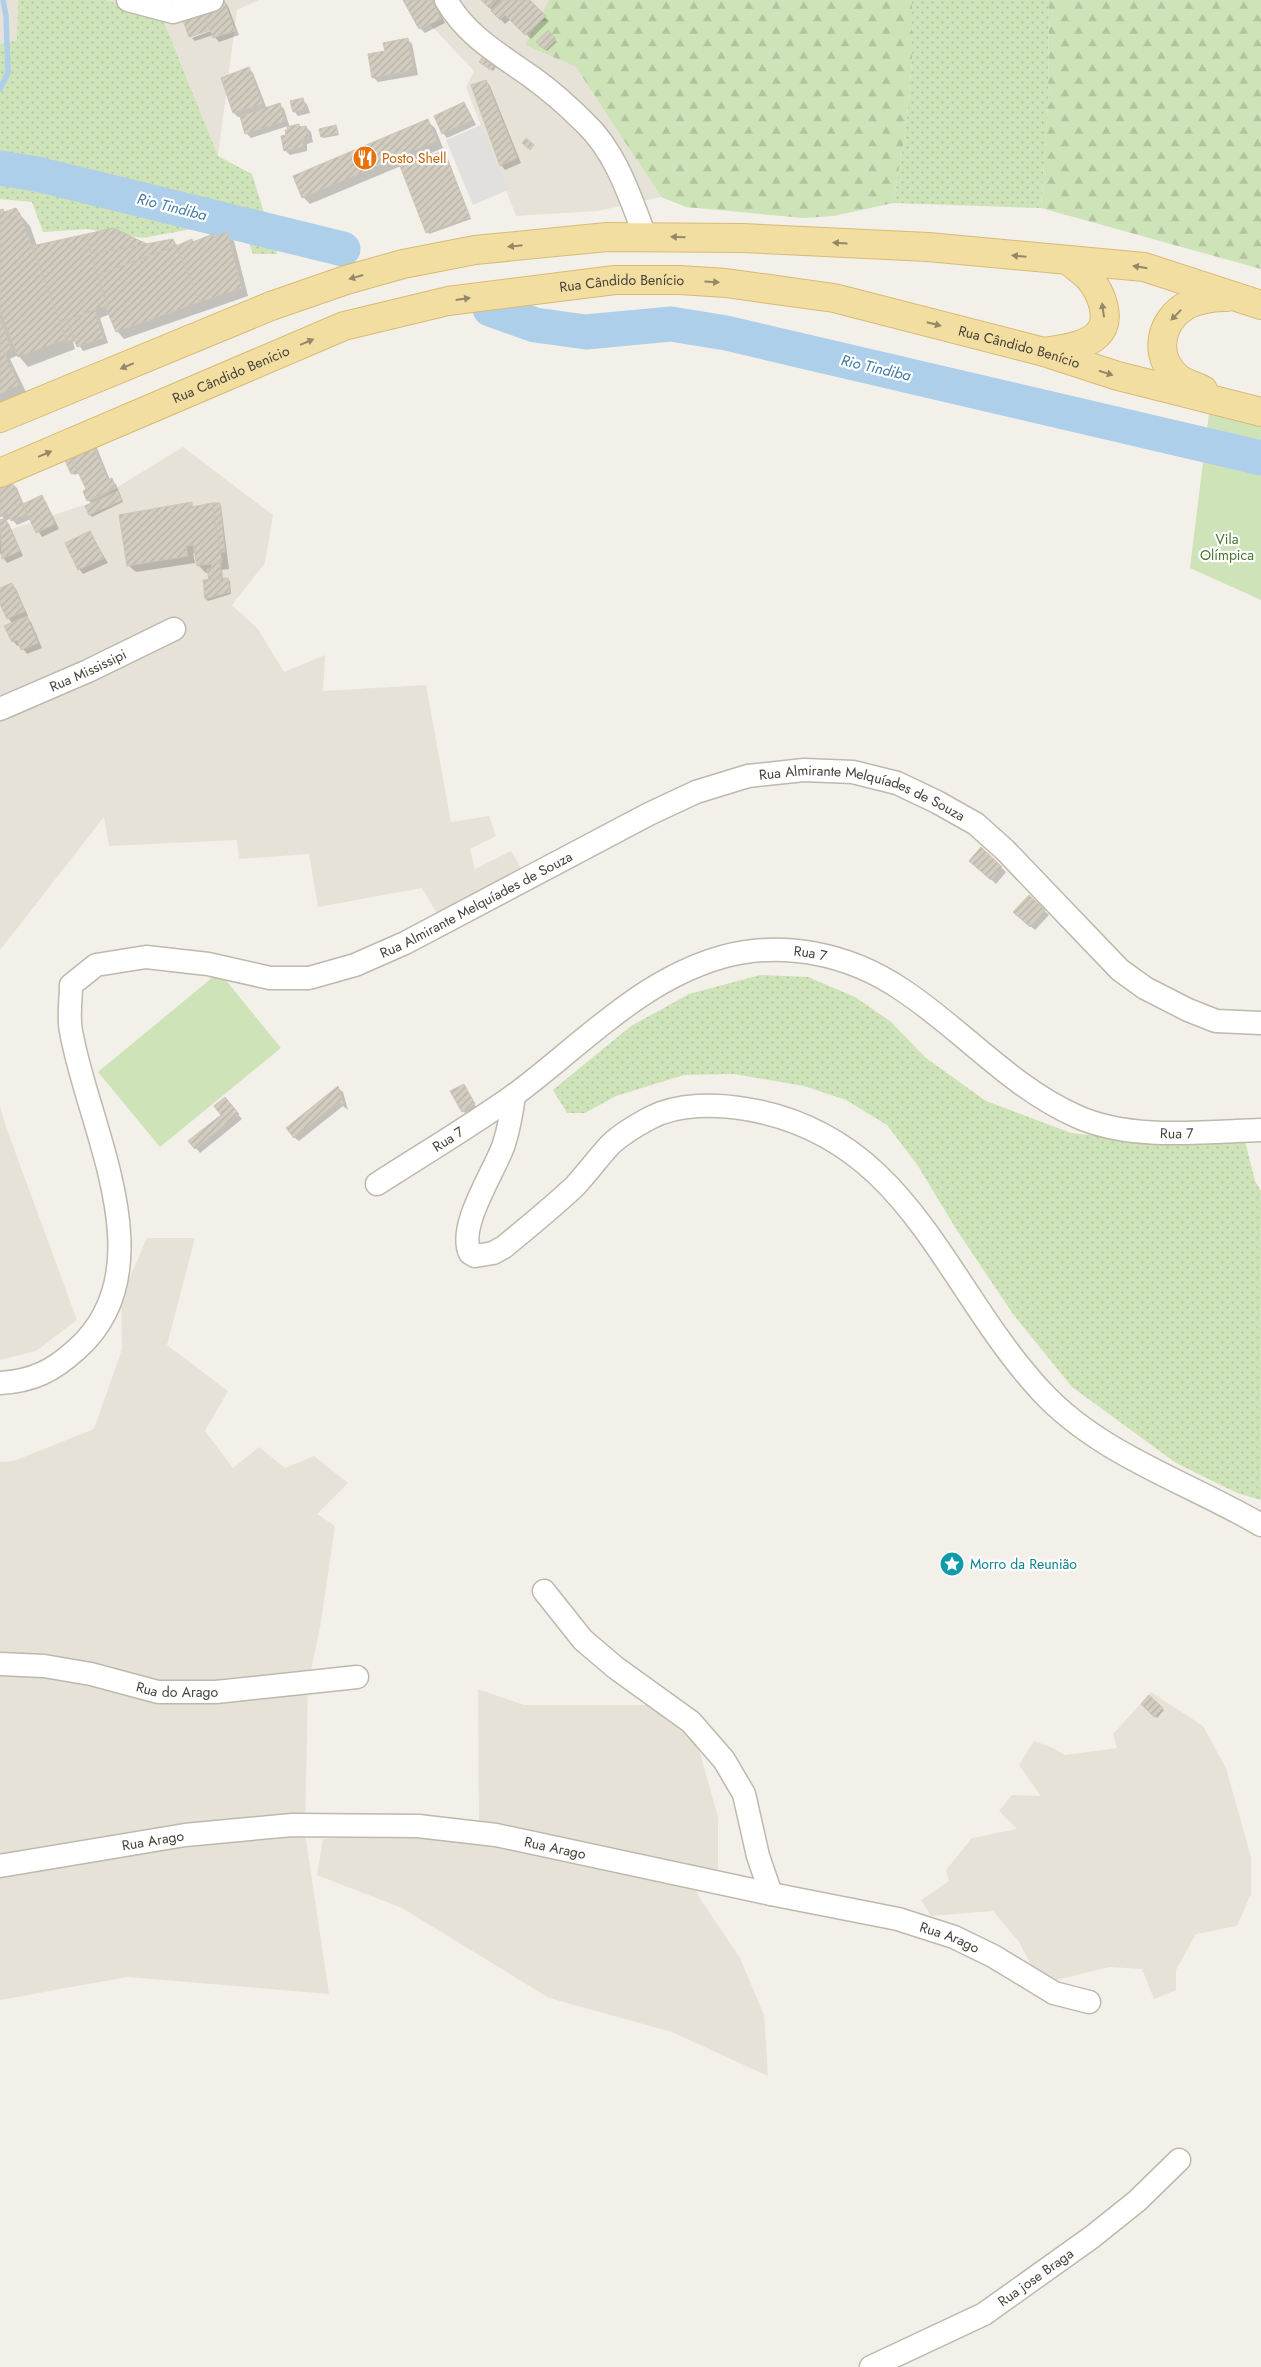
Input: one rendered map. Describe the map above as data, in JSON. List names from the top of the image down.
{
  "streets": {
    "main road": ["Rua Cândido Benício"],
    "street": [
      "Rua Mississipi",
      "Rua Almirante Melquíades de Souza",
      "Rua 7",
      "Rua do Arago",
      "Rua Arago",
      "Rua jose Braga"
    ]
  },
  "water": ["Rio Tindiba"],
  "parks": ["Vila Olímpica"],
  "places": {
    "restaurant": ["Posto Shell"],
    "place": ["Morro da Reunião"]
  }
}
